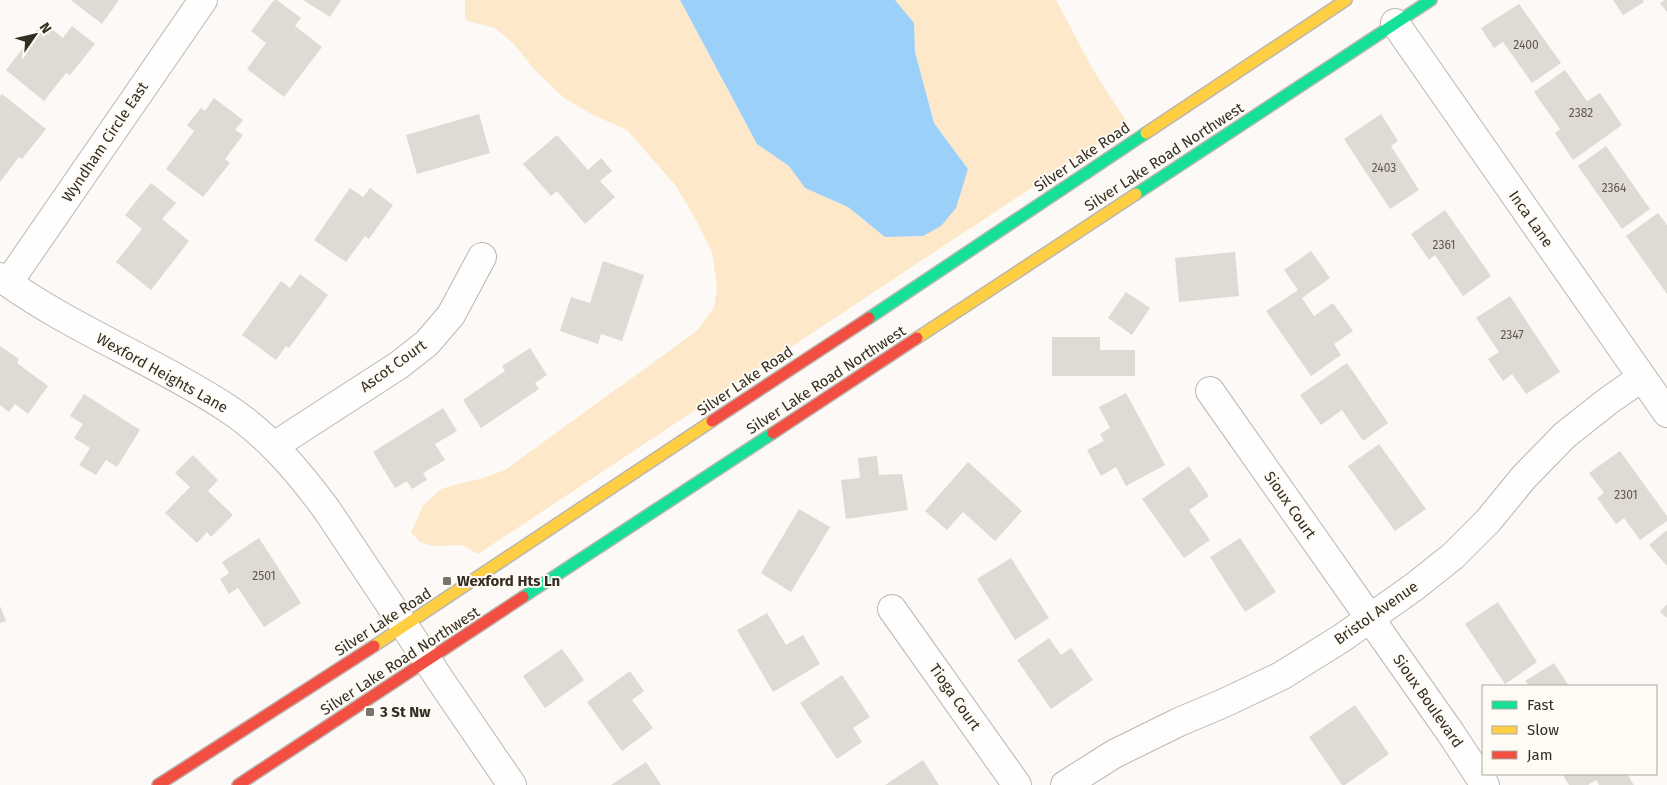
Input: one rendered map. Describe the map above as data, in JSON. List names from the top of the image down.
{
  "streets": {
    "main road": ["Silver Lake Road", "Silver Lake Road Northwest"],
    "street": [
      "Wyndham Circle East",
      "Inca Lane",
      "Ascot Court",
      "Wexford Heights Lane",
      "Sioux Court",
      "Bristol Avenue",
      "Tioga Court",
      "Sioux Boulevard"
    ]
  },
  "crossings": [
    ["Wyndham Circle East", "Wexford Heights Lane"],
    ["Silver Lake Road", "Wexford Heights Lane"],
    ["Silver Lake Road Northwest", "Inca Lane"],
    ["Silver Lake Road Northwest", "Wexford Heights Lane"],
    ["Inca Lane", "Bristol Avenue"],
    ["Ascot Court", "Wexford Heights Lane"],
    ["Sioux Court", "Bristol Avenue"],
    ["Sioux Court", "Sioux Boulevard"],
    ["Bristol Avenue", "Sioux Boulevard"]
  ],
  "places": {
    "transit": ["Wexford Hts Ln", "3 St Nw"]
  },
  "house_numbers": [
    "2400",
    "2382",
    "2403",
    "2364",
    "2361",
    "2347",
    "2301",
    "2501"
  ],
  "legend": ["Fast", "Slow", "Jam"],
  "north": "top right"
}
